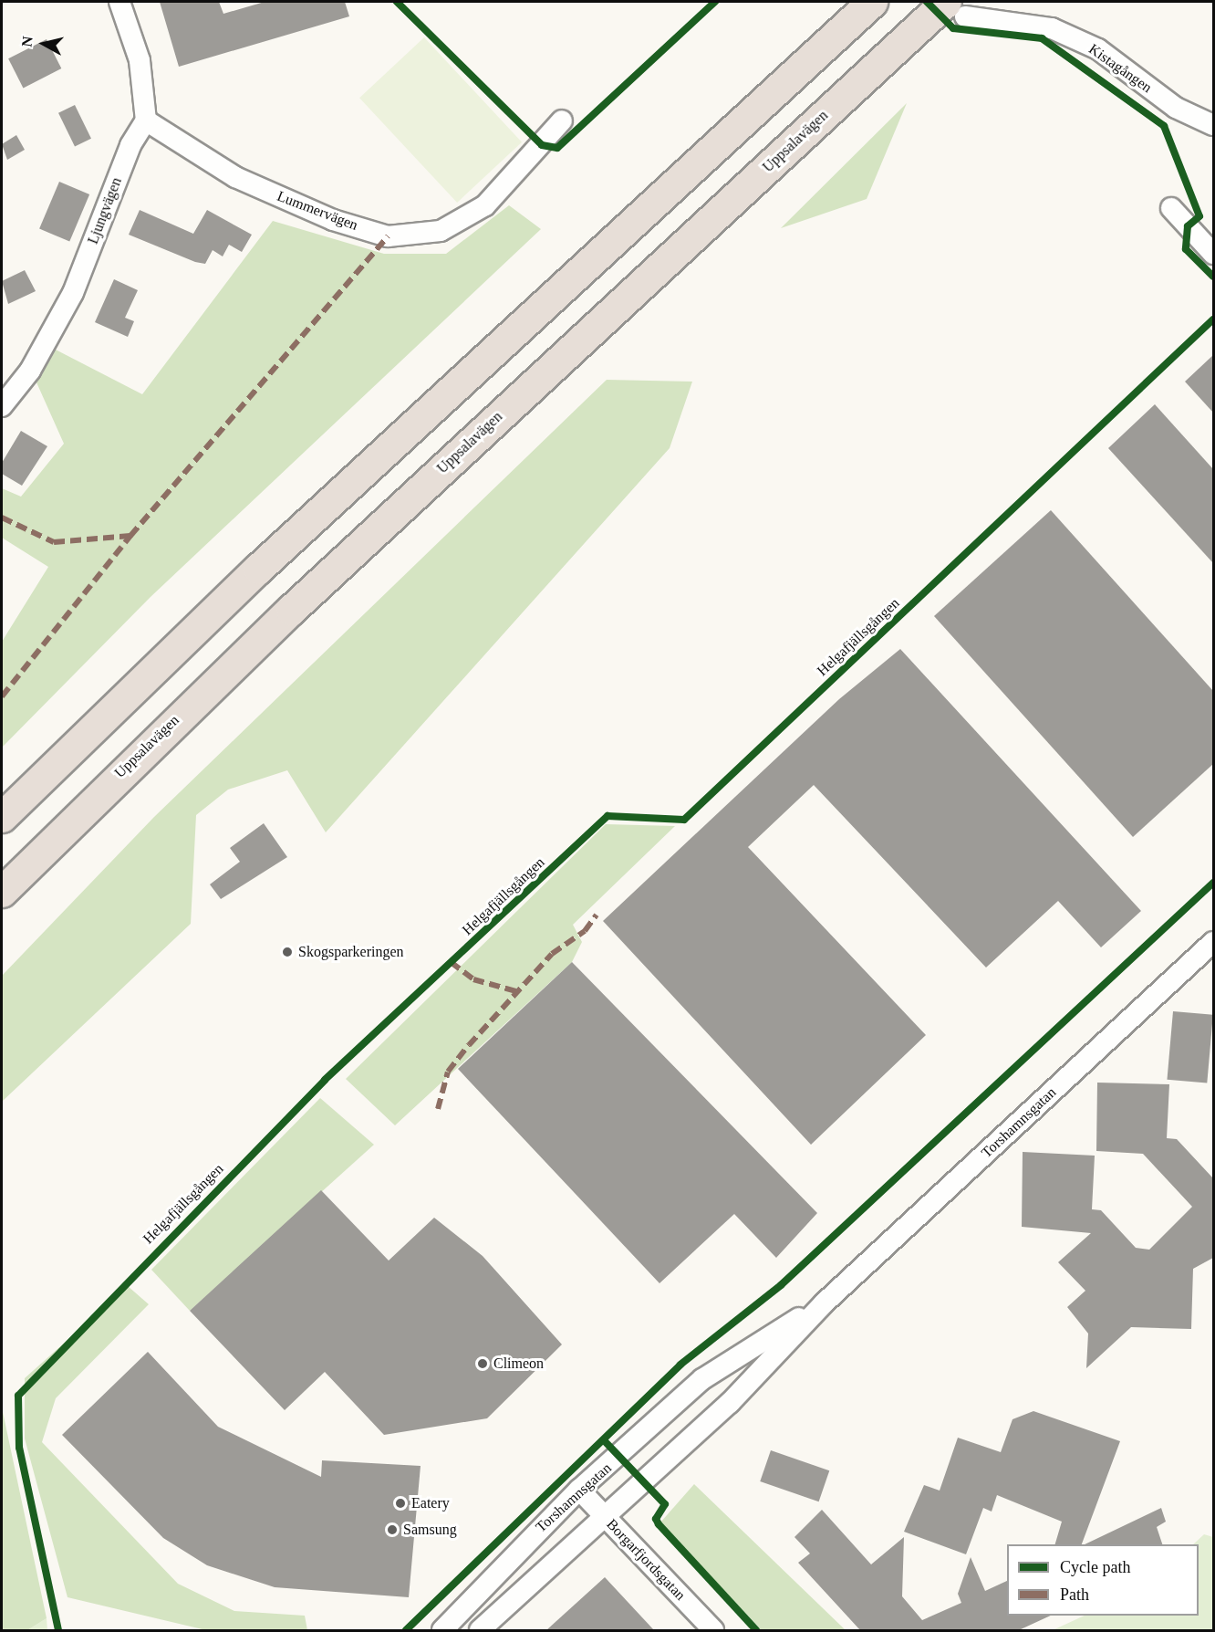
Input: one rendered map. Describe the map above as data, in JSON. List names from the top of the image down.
{
  "streets": {
    "highway": ["Uppsalavägen"],
    "street": [
      "Kistagången",
      "Ljungvägen",
      "Lummervägen",
      "Torshamnsgatan",
      "Borgarfjordsgatan"
    ],
    "cycle path": ["Helgafjällsgången"]
  },
  "crossings": [
    ["Kistagången", "Uppsalavägen"],
    ["Ljungvägen", "Lummervägen"],
    ["Torshamnsgatan", "Borgarfjordsgatan"]
  ],
  "places": [
    "Skogsparkeringen",
    "Climeon",
    "Eatery",
    "Samsung"
  ],
  "legend": ["Cycle path", "Path"],
  "north": "left"
}
